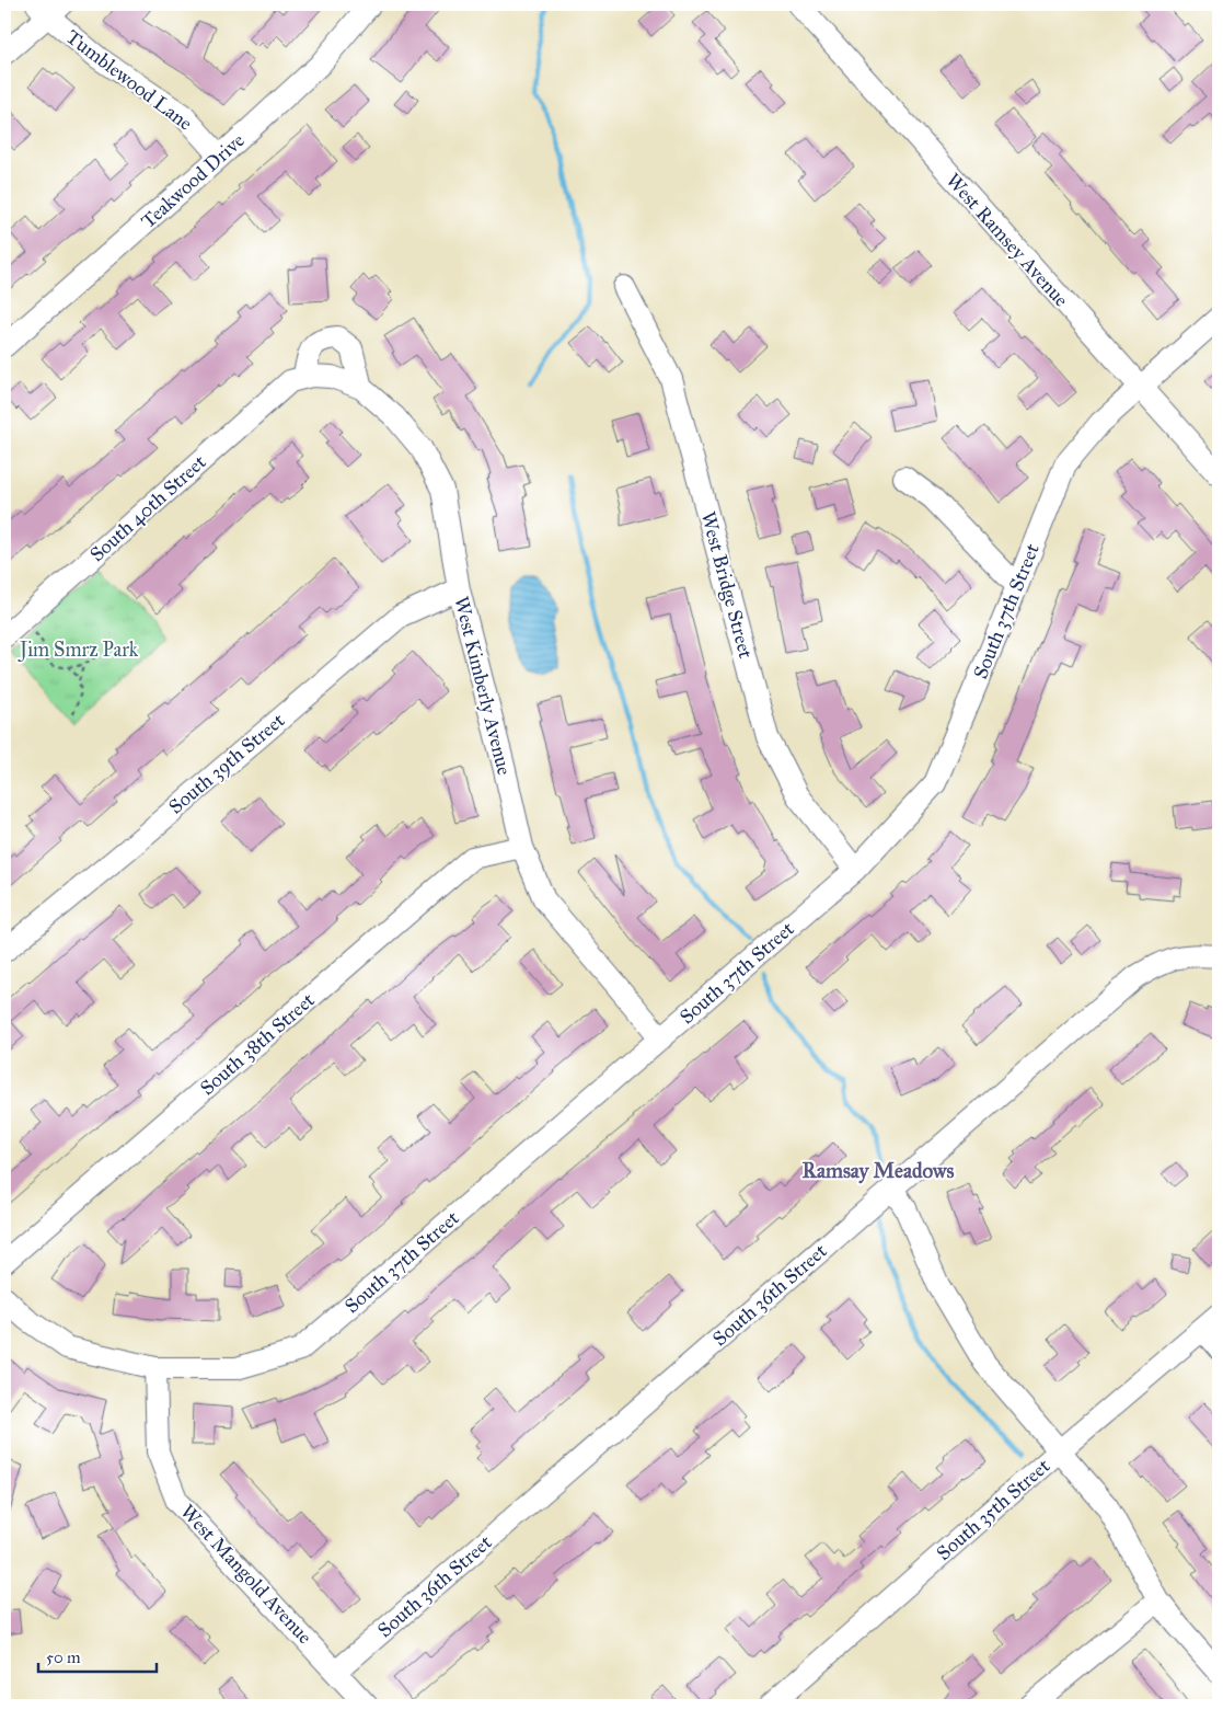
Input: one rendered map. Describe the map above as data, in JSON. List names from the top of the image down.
{
  "streets": {
    "street": [
      "Tumblewood Lane",
      "Teakwood Drive",
      "West Ramsey Avenue",
      "South 40th Street",
      "West Bridge Street",
      "South 37th Street",
      "West Kimberly Avenue",
      "South 39th Street",
      "South 38th Street",
      "South 36th Street",
      "South 35th Street",
      "West Mangold Avenue"
    ]
  },
  "crossings": [
    ["Tumblewood Lane", "Teakwood Drive"],
    ["West Ramsey Avenue", "South 37th Street"],
    ["South 40th Street", "West Kimberly Avenue"],
    ["West Bridge Street", "South 37th Street"],
    ["South 37th Street", "West Kimberly Avenue"],
    ["South 37th Street", "West Mangold Avenue"],
    ["West Kimberly Avenue", "South 39th Street"],
    ["West Kimberly Avenue", "South 38th Street"],
    ["South 36th Street", "West Mangold Avenue"]
  ],
  "districts": ["Ramsay Meadows"],
  "parks": ["Jim Smrz Park"],
  "scale_bar": "50 m"
}
